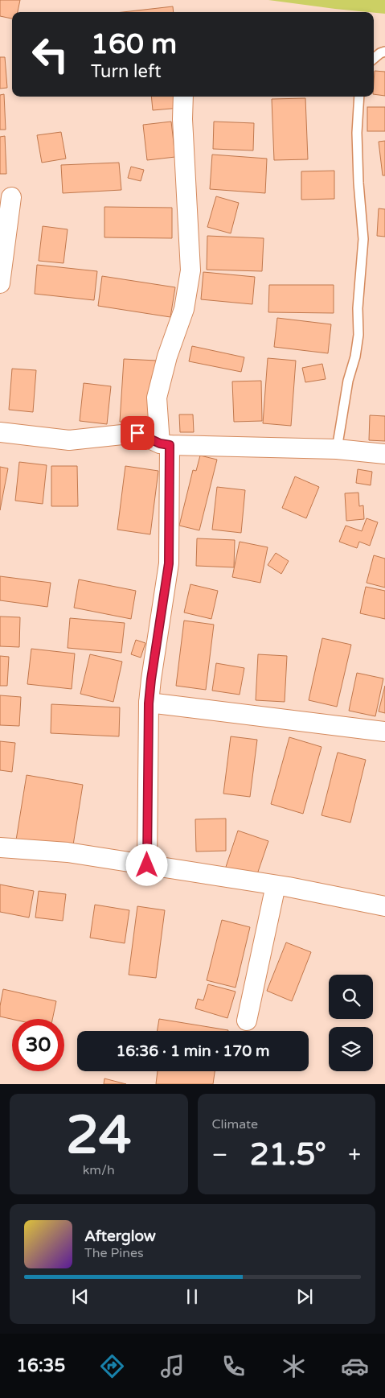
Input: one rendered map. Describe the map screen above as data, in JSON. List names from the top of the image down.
{
  "page": {
    "turn": ["160 m", "Turn left"],
    "limit": "30",
    "trip": "16:36 · 1 min · 170 m",
    "tile": [
      ["24", "km/h"],
      "Climate"
    ],
    "heat": ["−", "21.5°", "+"],
    "song": ["Afterglow", "The Pines"],
    "tabs": "16:35"
  }
}
